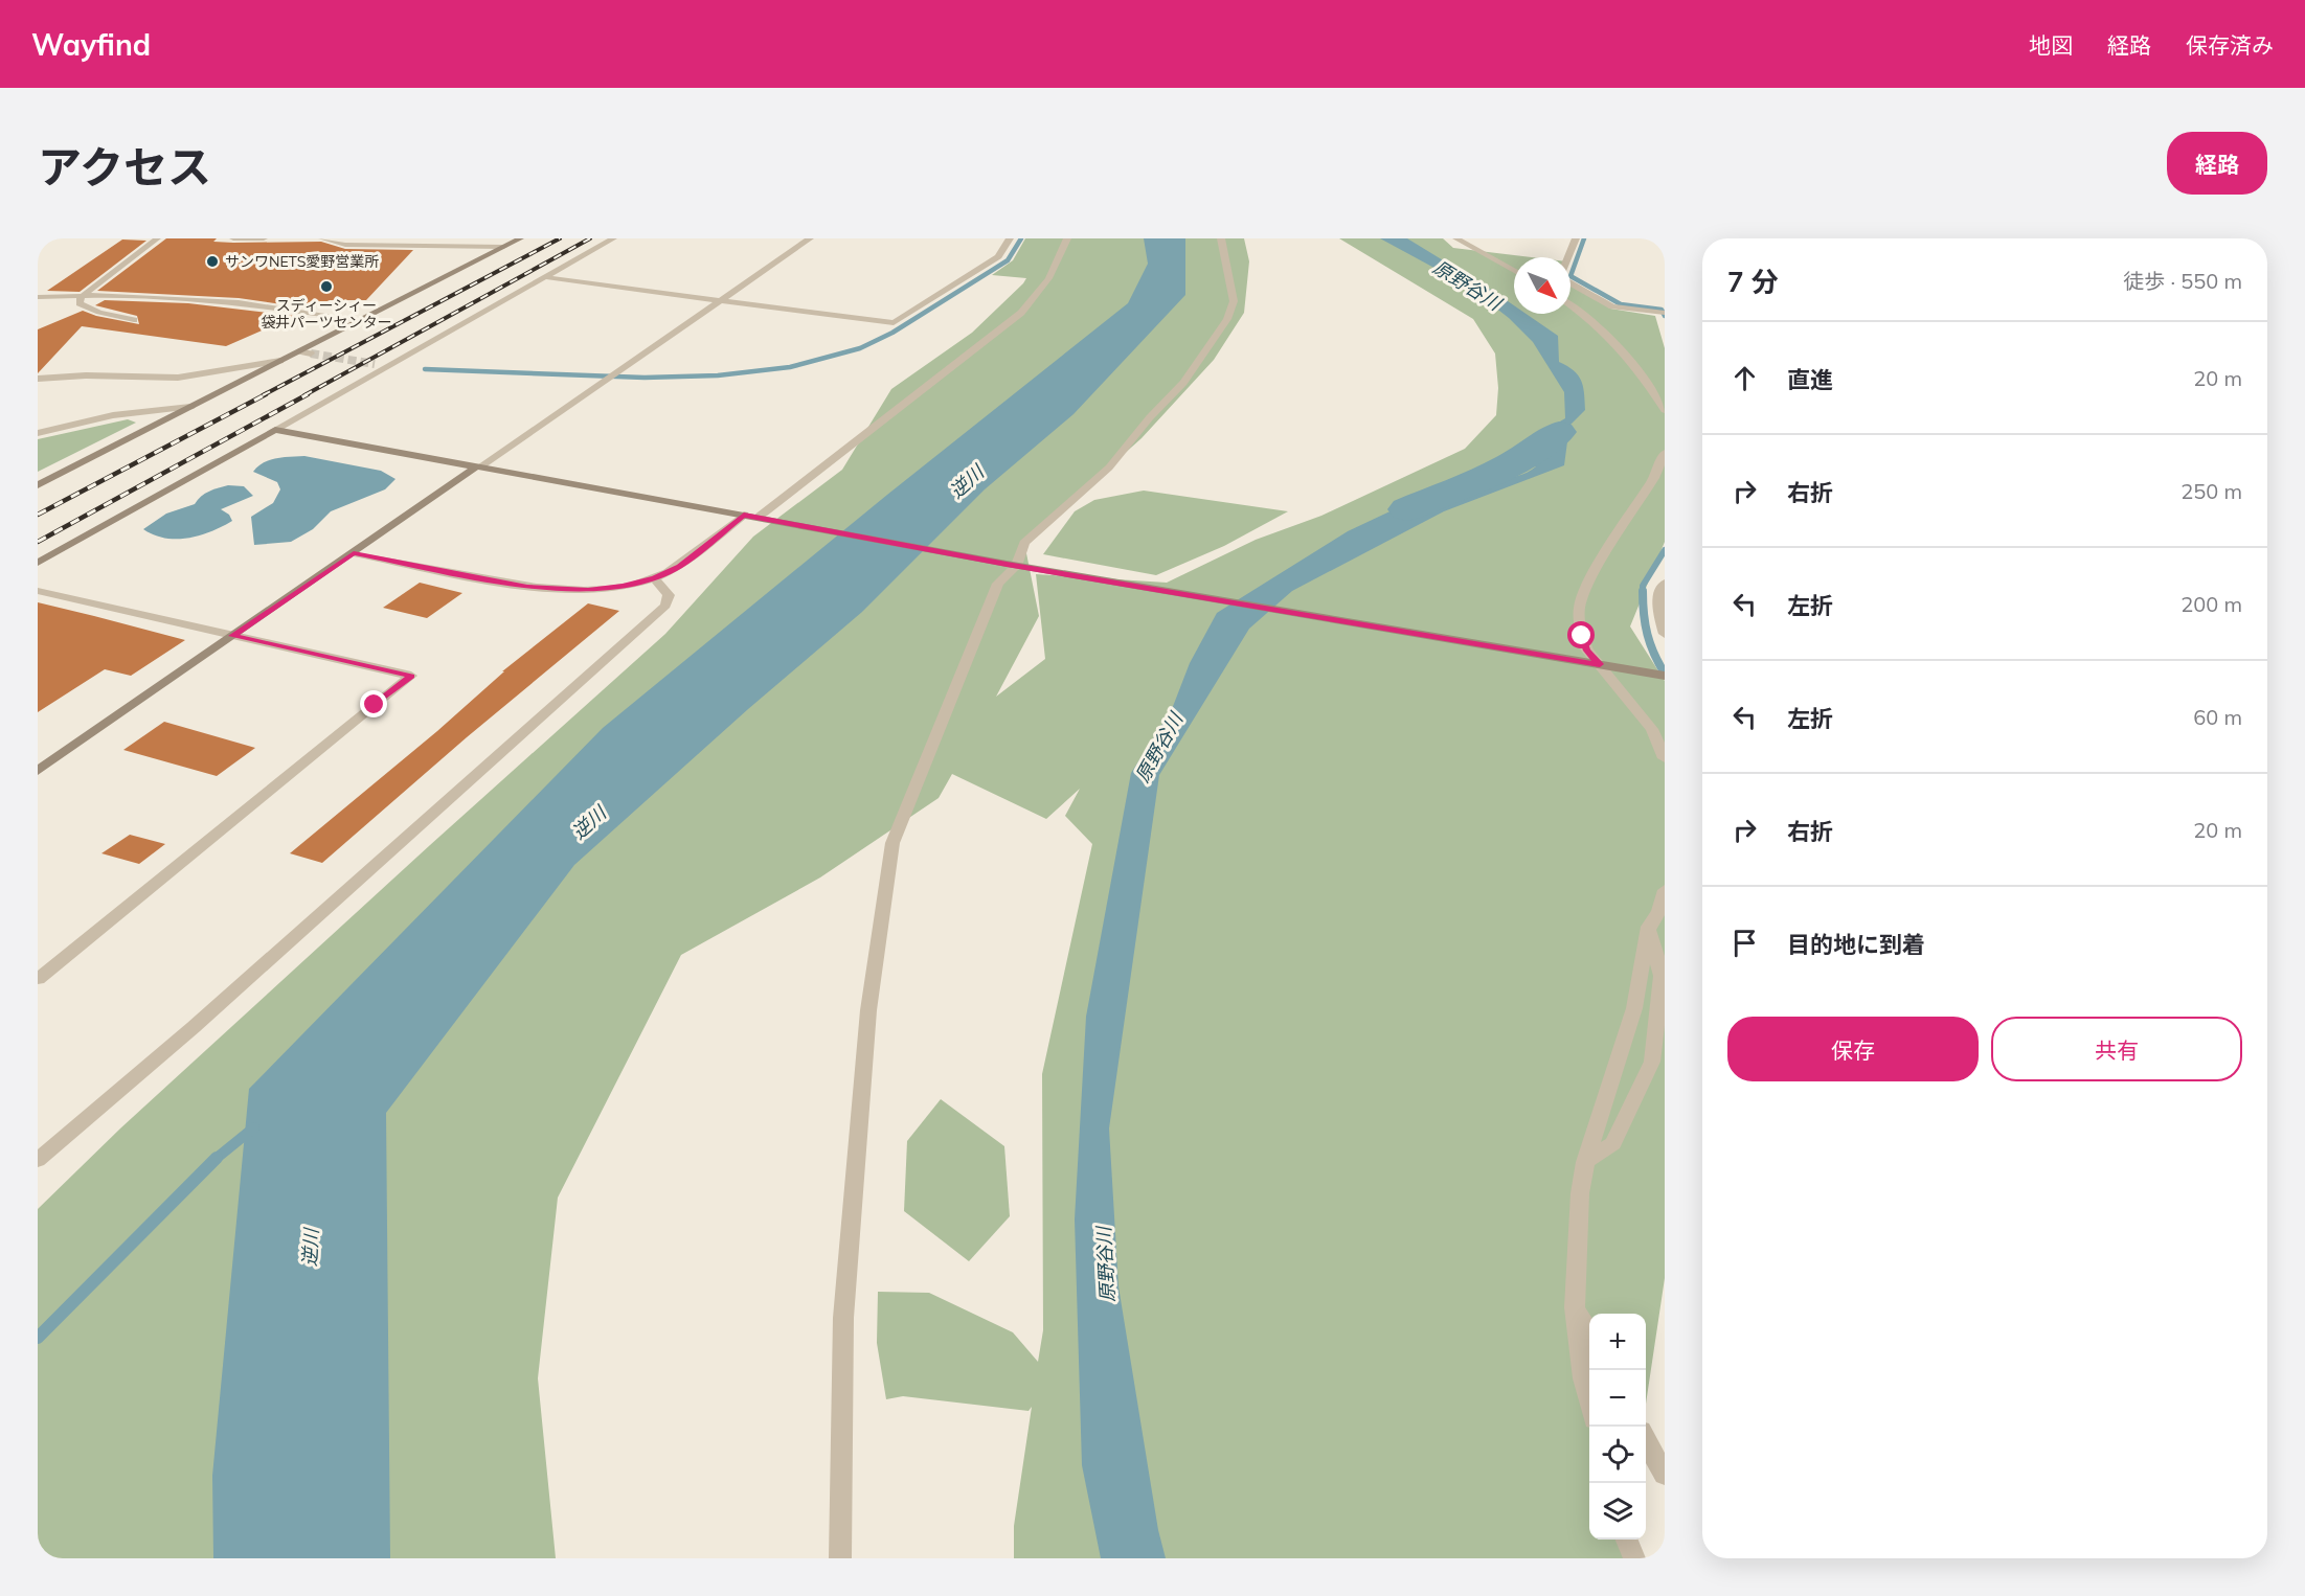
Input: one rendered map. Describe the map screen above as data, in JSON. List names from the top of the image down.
{
  "water": ["原野谷川", "逆川"],
  "places": ["サンワNETS愛野営業所", "スディーシィー 袋井パーツセンター"],
  "north": "bottom right",
  "page": {
    "header": "Wayfind",
    "nav": ["地図", "経路", "保存済み"],
    "title": "アクセス",
    "buttons": [
      "経路",
      ["保存", "共有"]
    ],
    "heading": ["7 分", "徒歩 · 550 m"],
    "list": [
      ["直進", "20 m"],
      ["右折", "250 m"],
      ["左折", "200 m"],
      ["左折", "60 m"],
      ["右折", "20 m"],
      "目的地に到着"
    ],
    "map_buttons": ["+", "−"]
  }
}
